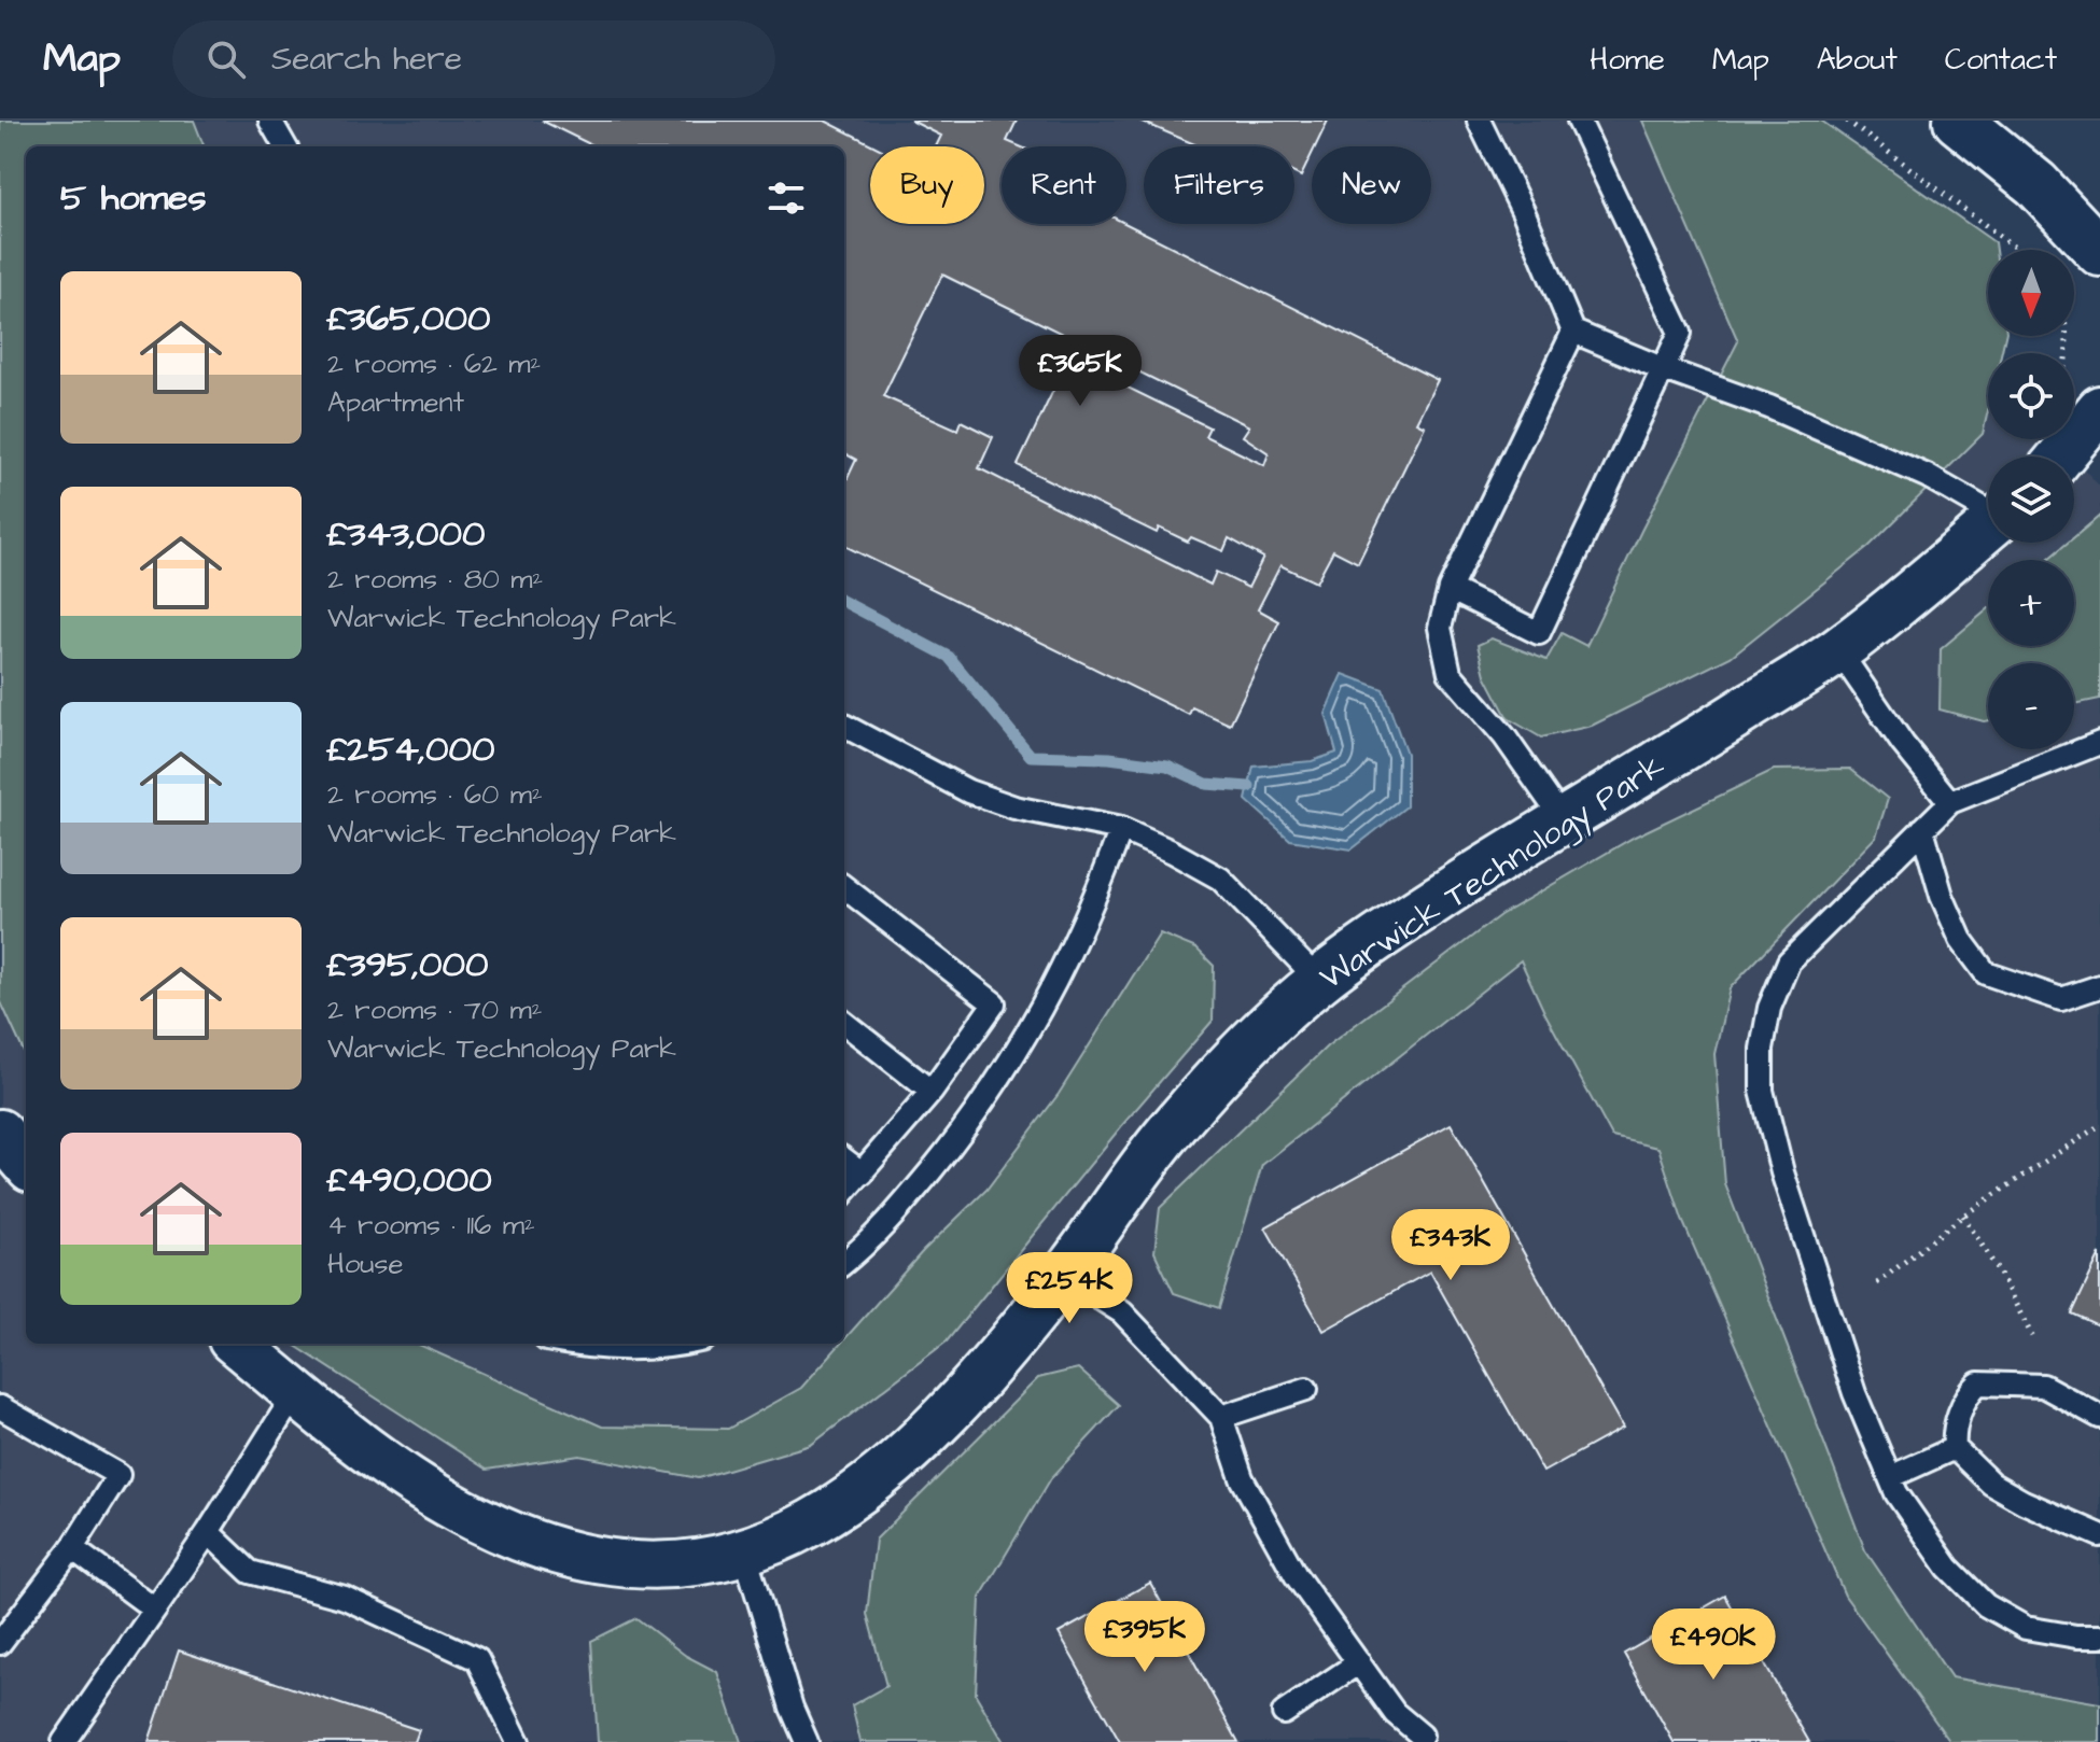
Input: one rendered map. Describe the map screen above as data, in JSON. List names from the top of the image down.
{
  "streets": {
    "street": ["Warwick Technology Park"]
  },
  "north": "bottom",
  "page": {
    "header": "Map",
    "search": "Search here",
    "nav": [
      "Home",
      "Map",
      "About",
      "Contact"
    ],
    "chip": [
      "Buy",
      "Rent",
      "Filters",
      "New"
    ],
    "heading": "5 homes",
    "map_buttons": ["+", "−"],
    "list": [
      {
        "name": "£365,000",
        "note": "2 rooms · 62 m² · Apartment"
      },
      {
        "name": "£343,000",
        "note": "2 rooms · 80 m² · Warwick Technology Park"
      },
      {
        "name": "£254,000",
        "note": "2 rooms · 60 m² · Warwick Technology Park"
      },
      {
        "name": "£395,000",
        "note": "2 rooms · 70 m² · Warwick Technology Park"
      },
      {
        "name": "£490,000",
        "note": "4 rooms · 116 m² · House"
      }
    ],
    "price": [
      "£365K",
      "£343K",
      "£254K",
      "£395K",
      "£490K"
    ]
  }
}
